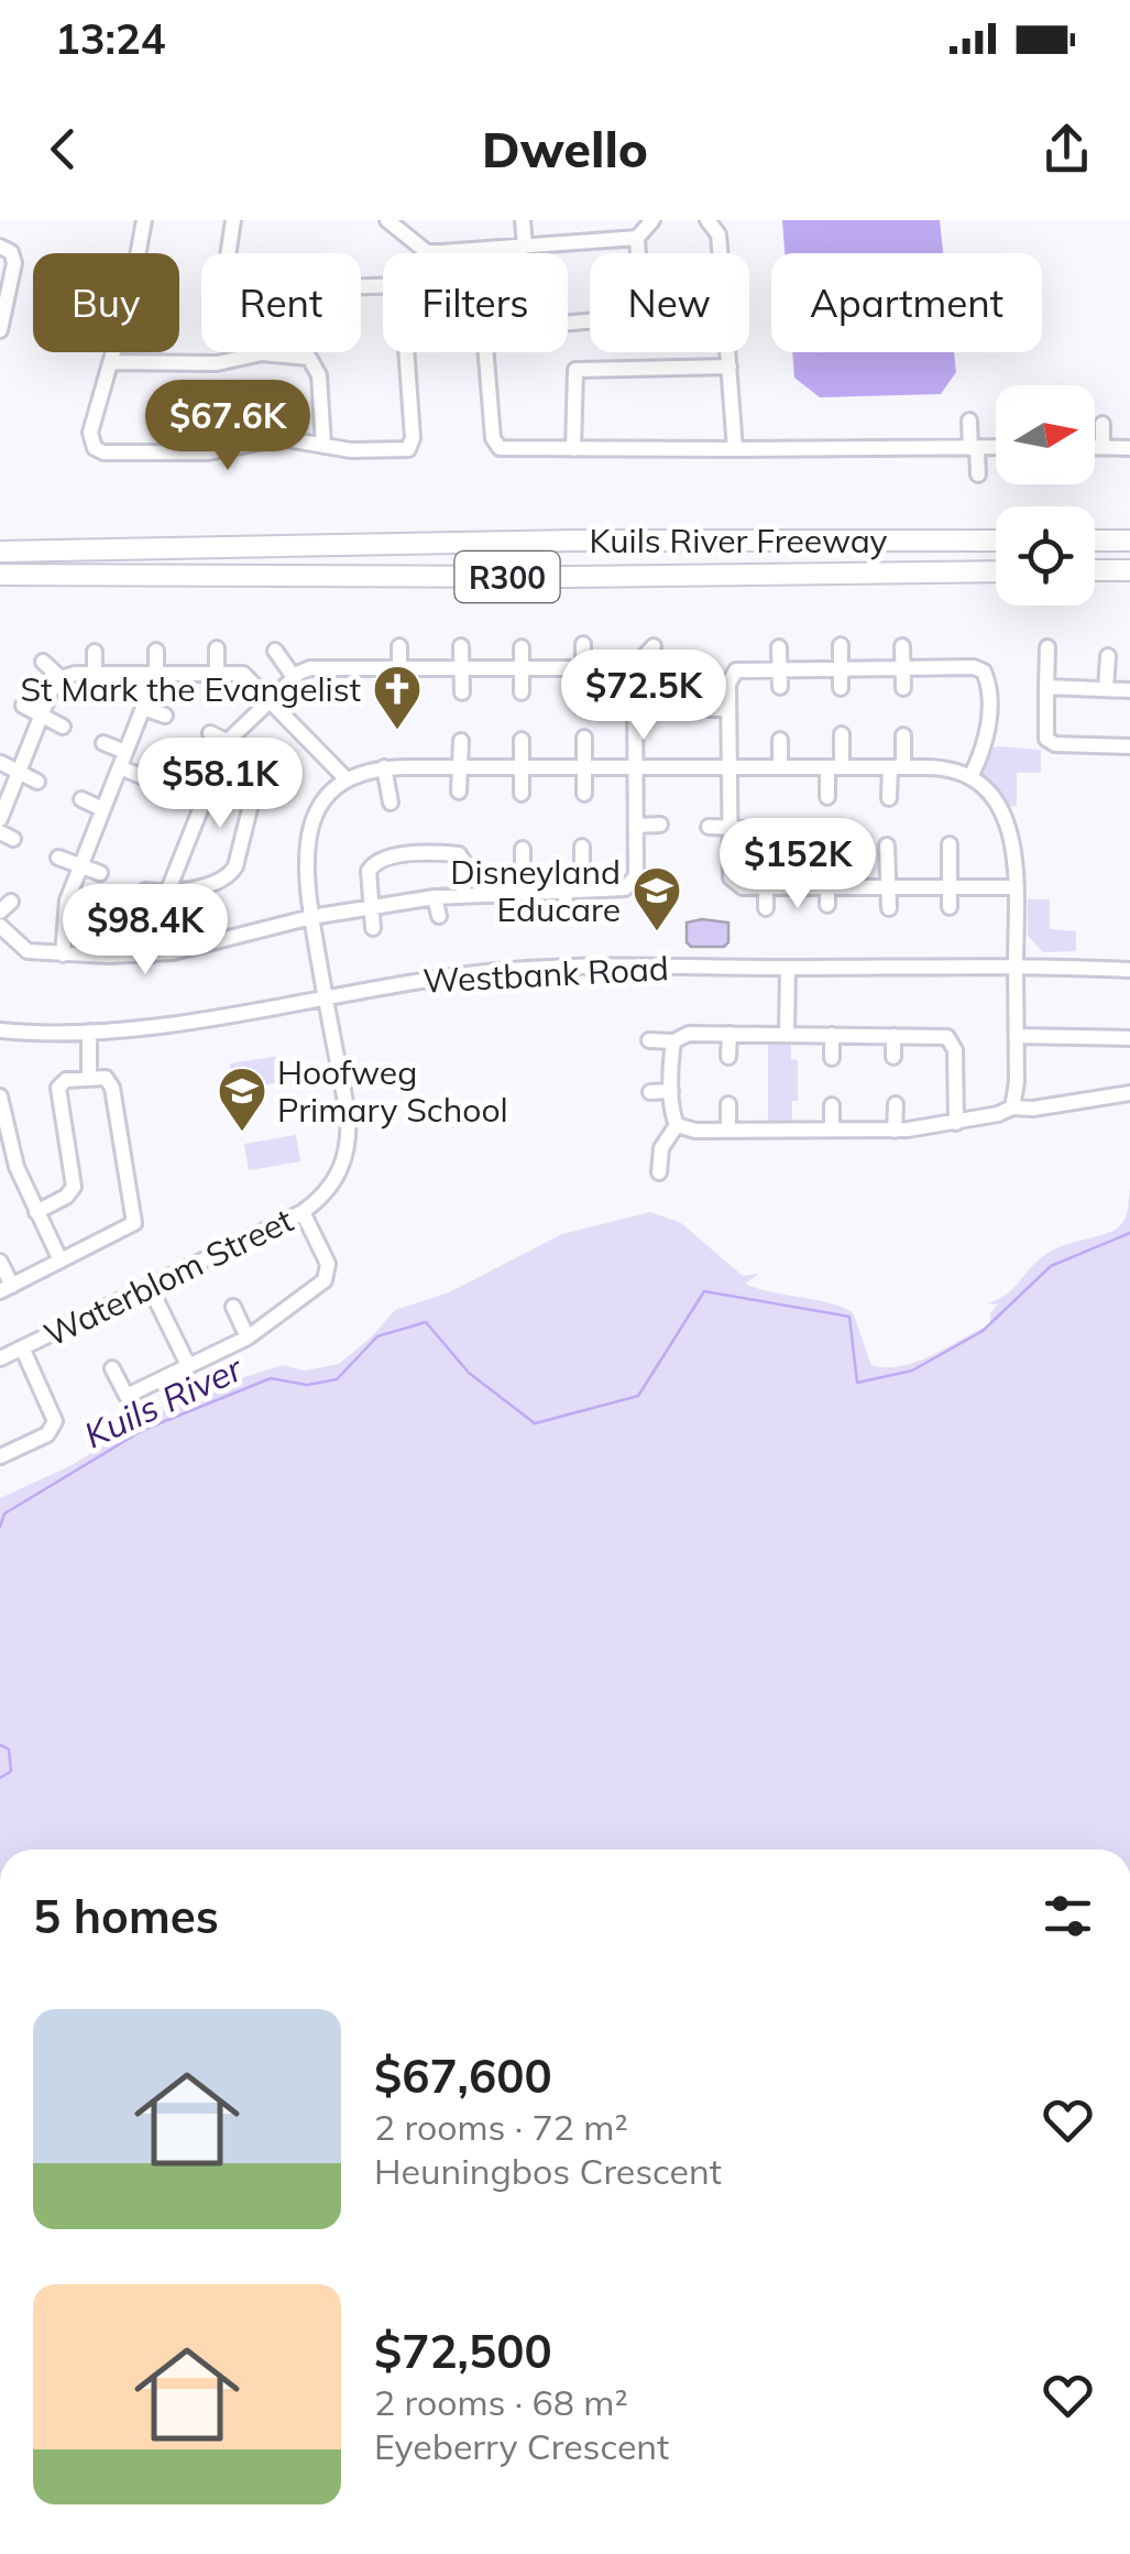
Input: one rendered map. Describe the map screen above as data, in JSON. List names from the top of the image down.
{
  "streets": {
    "highway": ["Kuils River Freeway", "R300"],
    "street": ["Westbank Road", "Waterblom Street"]
  },
  "crossings": [
    ["Westbank Road", "Waterblom Street"]
  ],
  "water": ["Kuils River"],
  "places": {
    "church": ["St Mark the Evangelist"],
    "school or university": ["Disneyland Educare", "Hoofweg Primary School"]
  },
  "north": "right",
  "page": {
    "status": "13:24",
    "header": "Dwello",
    "chip": [
      "Buy",
      "Rent",
      "Filters",
      "New",
      "Apartment"
    ],
    "price": [
      "$67.6K",
      "$72.5K",
      "$58.1K",
      "$152K",
      "$98.4K"
    ],
    "heading": "5 homes",
    "list": [
      {
        "name": "$67,600",
        "note": "2 rooms · 72 m² · Heuningbos Crescent"
      },
      {
        "name": "$72,500",
        "note": "2 rooms · 68 m² · Eyeberry Crescent"
      }
    ]
  }
}
